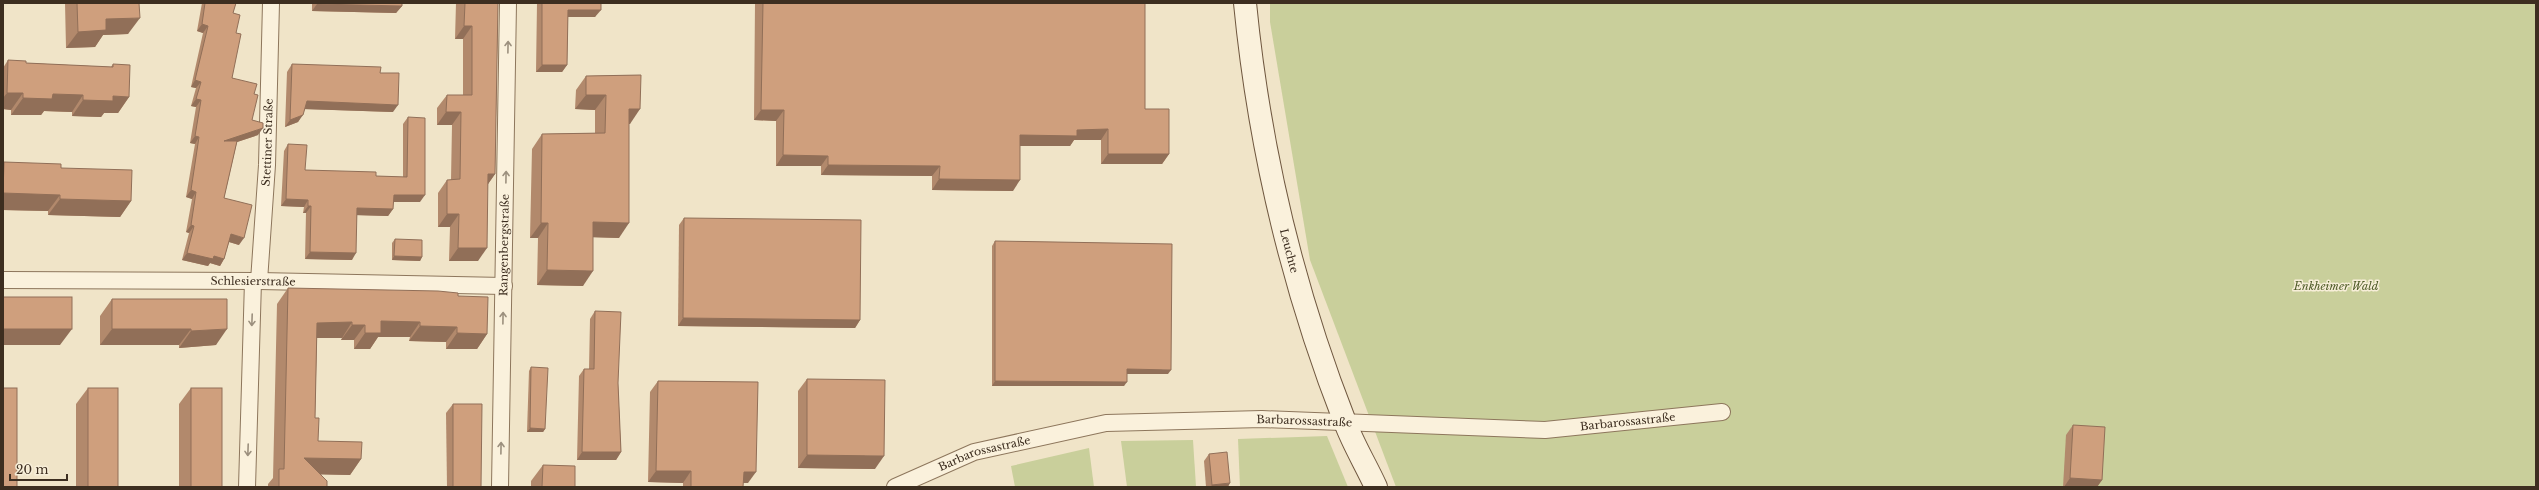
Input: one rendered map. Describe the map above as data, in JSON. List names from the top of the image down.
{
  "streets": {
    "street": [
      "Stettiner Straße",
      "Rangenbergstraße",
      "Leuchte",
      "Schlesierstraße",
      "Barbarossastraße"
    ]
  },
  "crossings": [
    ["Stettiner Straße", "Schlesierstraße"],
    ["Rangenbergstraße", "Schlesierstraße"],
    ["Leuchte", "Barbarossastraße"]
  ],
  "one_way": ["Stettiner Straße", "Rangenbergstraße"],
  "parks": ["Enkheimer Wald"],
  "scale_bar": "20 m"
}
